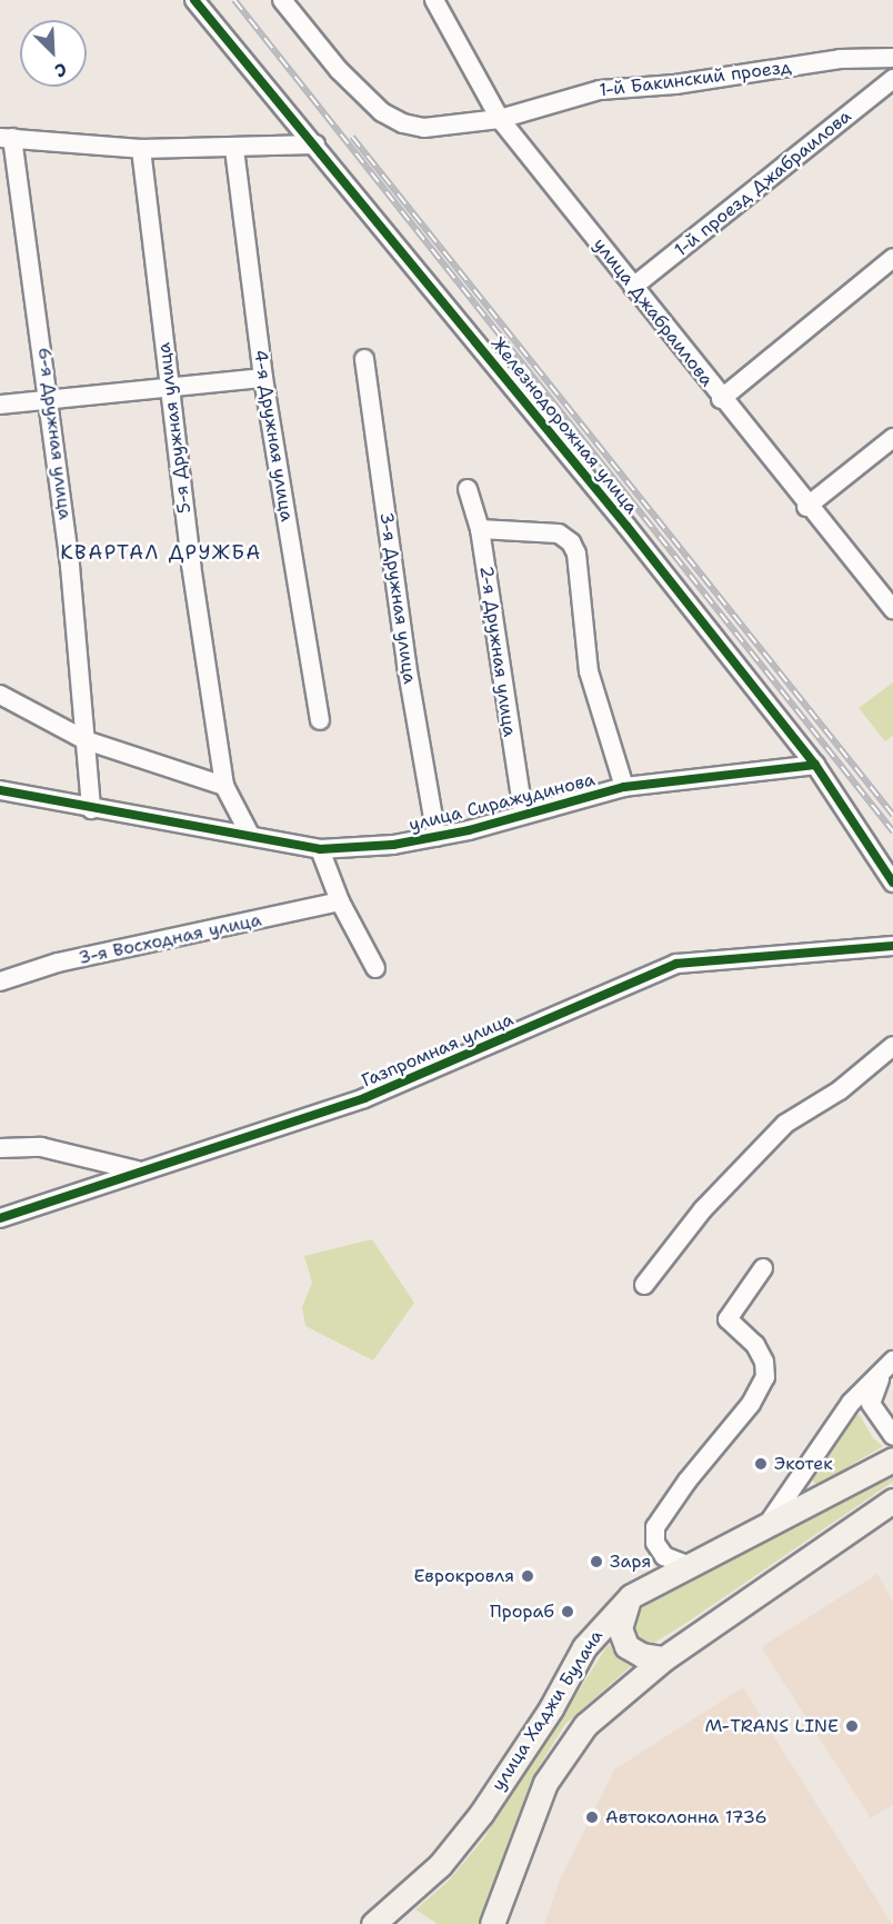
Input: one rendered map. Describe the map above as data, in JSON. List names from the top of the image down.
{
  "streets": {
    "main road": ["улица Хаджи Булача"],
    "street": [
      "1-й Бакинский проезд",
      "1-й проезд Джабраилова",
      "улица Джабраилова",
      "Железнодорожная улица",
      "5-я Дружная улица",
      "6-я Дружная улица",
      "4-я Дружная улица",
      "3-я Дружная улица",
      "2-я Дружная улица",
      "улица Сиражудинова",
      "3-я Восходная улица",
      "Газпромная улица"
    ]
  },
  "crossings": [
    ["1-й Бакинский проезд", "улица Джабраилова"],
    ["1-й проезд Джабраилова", "улица Джабраилова"],
    ["Железнодорожная улица", "улица Сиражудинова"],
    ["5-я Дружная улица", "улица Сиражудинова"],
    ["6-я Дружная улица", "улица Сиражудинова"],
    ["3-я Дружная улица", "улица Сиражудинова"],
    ["2-я Дружная улица", "улица Сиражудинова"]
  ],
  "districts": ["КВАРТАЛ ДРУЖБА"],
  "places": [
    "Экотек",
    "Заря",
    "Еврокровля",
    "Прораб",
    "М-TRANS LINE",
    "Автоколонна 1736"
  ],
  "north": "bottom right"
}
